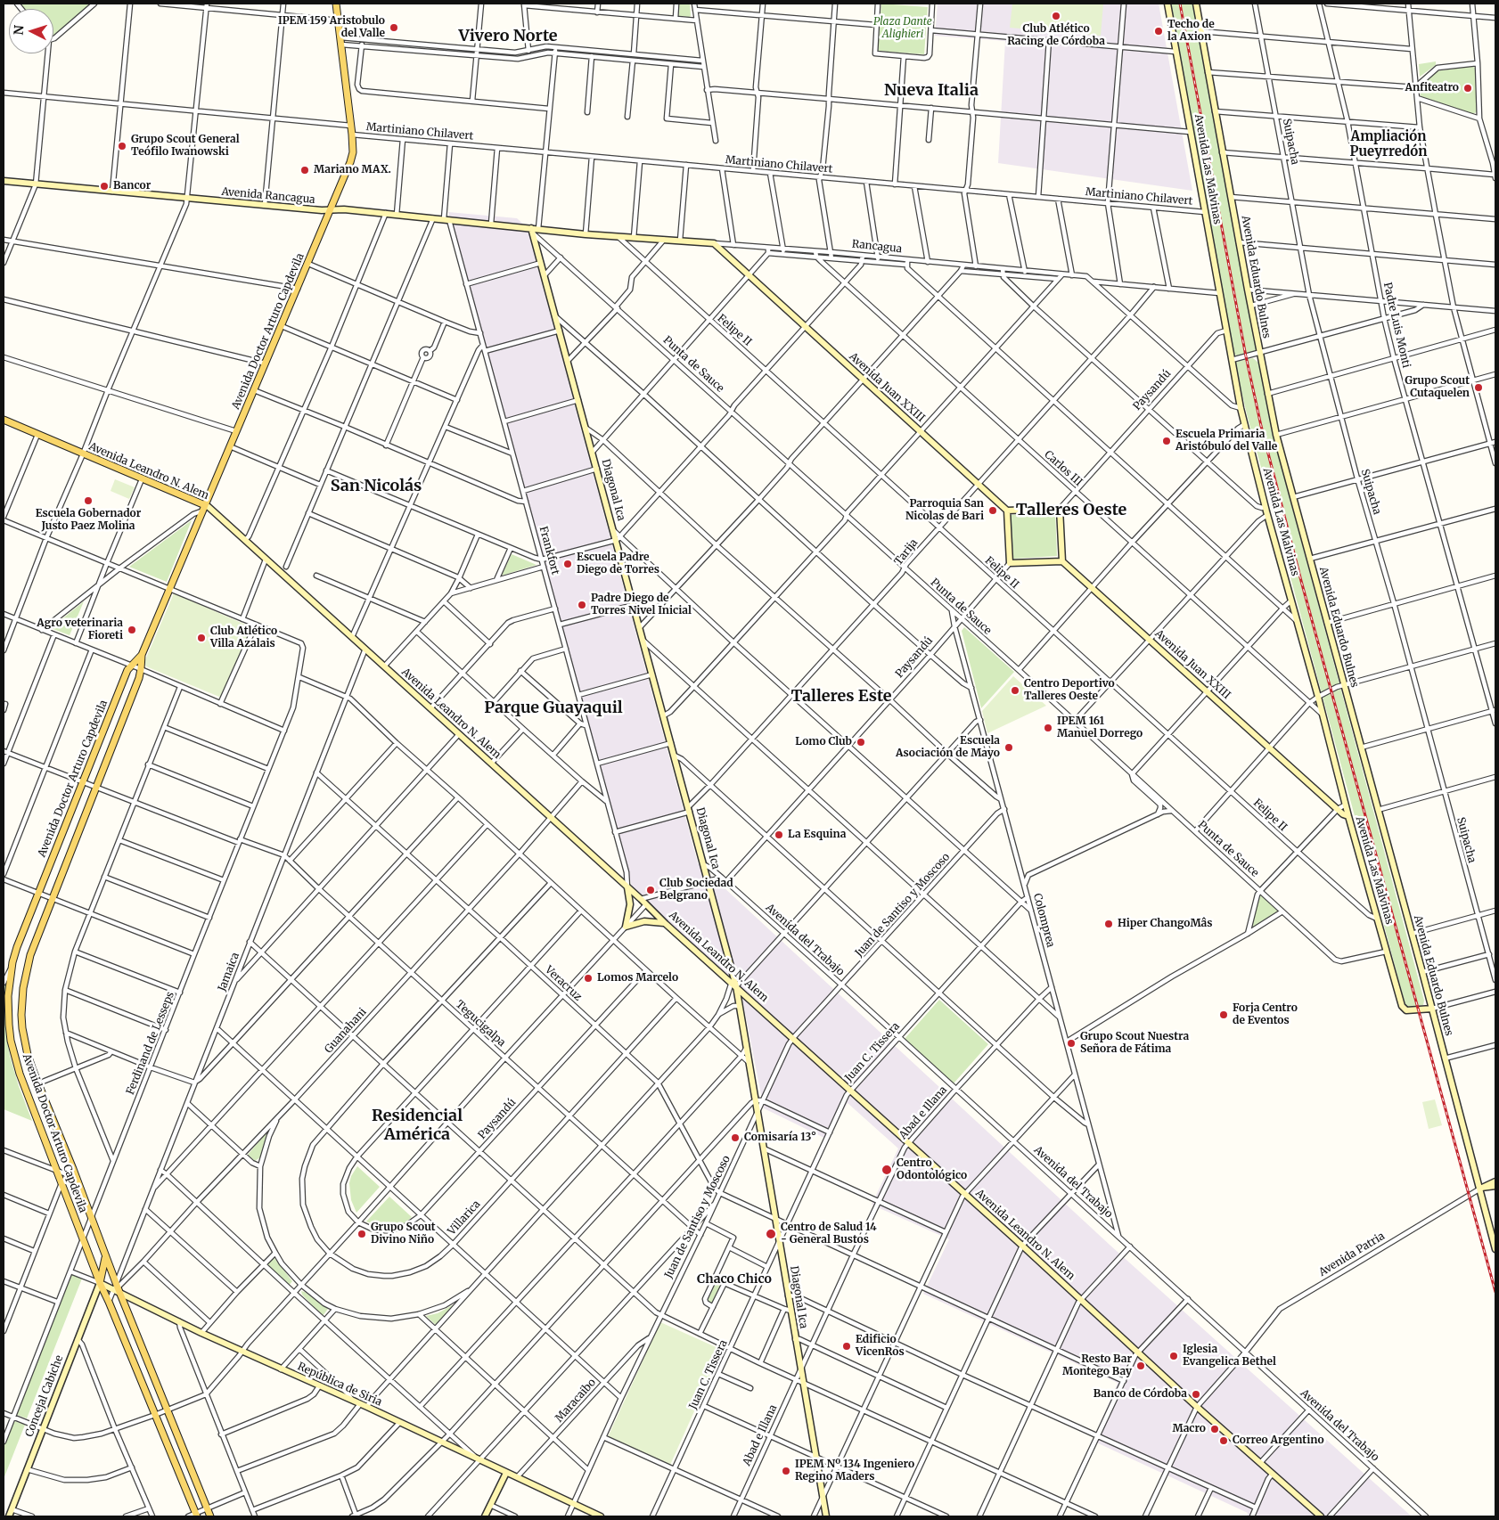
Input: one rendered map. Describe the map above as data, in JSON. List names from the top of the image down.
{
  "streets": {
    "main road": [
      "Avenida Las Malvinas",
      "Avenida Rancagua",
      "Rancagua",
      "Avenida Eduardo Bulnes",
      "Avenida Doctor Arturo Capdevila",
      "Avenida Juan XXIII",
      "Avenida Leandro N. Alem",
      "Diagonal Ica",
      "Avenida Patria",
      "República de Siria",
      "Concejal Cabiche"
    ],
    "street": [
      "Martiniano Chilavert",
      "Suipacha",
      "Padre Luis Monti",
      "Felipe II",
      "Punta de Sauce",
      "Paysandú",
      "Carlos III",
      "Frankfort",
      "Tarija",
      "Juan de Santiso y Moscoso",
      "Colomprea",
      "Avenida del Trabajo",
      "Jamaica",
      "Veracruz",
      "Tegucigalpa",
      "Guanahani",
      "Ferdinand de Lesseps",
      "Juan C. Tissera",
      "Abad e Illana",
      "Villarica",
      "Maracaibo"
    ]
  },
  "crossings": [
    ["Martiniano Chilavert", "Avenida Las Malvinas"],
    ["Martiniano Chilavert", "Avenida Doctor Arturo Capdevila"],
    ["Martiniano Chilavert", "Frankfort"],
    ["Avenida Las Malvinas", "Rancagua"],
    ["Avenida Las Malvinas", "Avenida Eduardo Bulnes"],
    ["Avenida Las Malvinas", "Felipe II"],
    ["Avenida Las Malvinas", "Punta de Sauce"],
    ["Avenida Las Malvinas", "Avenida Juan XXIII"],
    ["Avenida Las Malvinas", "Paysandú"],
    ["Avenida Las Malvinas", "Carlos III"],
    ["Avenida Rancagua", "Rancagua"],
    ["Avenida Rancagua", "Avenida Doctor Arturo Capdevila"],
    ["Avenida Rancagua", "Punta de Sauce"],
    ["Avenida Rancagua", "Diagonal Ica"],
    ["Avenida Rancagua", "Frankfort"],
    ["Rancagua", "Felipe II"],
    ["Rancagua", "Punta de Sauce"],
    ["Rancagua", "Avenida Juan XXIII"],
    ["Rancagua", "Carlos III"],
    ["Rancagua", "Diagonal Ica"],
    ["Rancagua", "Tarija"],
    ["Avenida Eduardo Bulnes", "Avenida Patria"],
    ["Felipe II", "Paysandú"],
    ["Felipe II", "Tarija"],
    ["Avenida Doctor Arturo Capdevila", "Avenida Leandro N. Alem"],
    ["Avenida Doctor Arturo Capdevila", "Jamaica"],
    ["Avenida Doctor Arturo Capdevila", "Tegucigalpa"],
    ["Avenida Doctor Arturo Capdevila", "Guanahani"],
    ["Avenida Doctor Arturo Capdevila", "Ferdinand de Lesseps"],
    ["Avenida Doctor Arturo Capdevila", "República de Siria"],
    ["Avenida Doctor Arturo Capdevila", "Concejal Cabiche"],
    ["Punta de Sauce", "Paysandú"],
    ["Punta de Sauce", "Diagonal Ica"],
    ["Punta de Sauce", "Tarija"],
    ["Punta de Sauce", "Colomprea"],
    ["Avenida Juan XXIII", "Tarija"],
    ["Paysandú", "Carlos III"],
    ["Paysandú", "Colomprea"],
    ["Paysandú", "Avenida del Trabajo"],
    ["Paysandú", "Veracruz"],
    ["Paysandú", "Tegucigalpa"],
    ["Carlos III", "Tarija"],
    ["Avenida Leandro N. Alem", "Diagonal Ica"],
    ["Avenida Leandro N. Alem", "Frankfort"],
    ["Avenida Leandro N. Alem", "Juan de Santiso y Moscoso"],
    ["Avenida Leandro N. Alem", "Jamaica"],
    ["Avenida Leandro N. Alem", "Guanahani"],
    ["Avenida Leandro N. Alem", "Juan C. Tissera"],
    ["Avenida Leandro N. Alem", "Abad e Illana"],
    ["Avenida Leandro N. Alem", "Avenida Patria"],
    ["Diagonal Ica", "Tarija"],
    ["Diagonal Ica", "Juan de Santiso y Moscoso"],
    ["Diagonal Ica", "Avenida del Trabajo"],
    ["Diagonal Ica", "Veracruz"],
    ["Diagonal Ica", "Juan C. Tissera"],
    ["Diagonal Ica", "Abad e Illana"],
    ["Juan de Santiso y Moscoso", "Colomprea"],
    ["Juan de Santiso y Moscoso", "Avenida del Trabajo"],
    ["Juan de Santiso y Moscoso", "Veracruz"],
    ["Juan de Santiso y Moscoso", "Tegucigalpa"],
    ["Juan de Santiso y Moscoso", "República de Siria"],
    ["Juan de Santiso y Moscoso", "Maracaibo"],
    ["Colomprea", "Avenida del Trabajo"],
    ["Colomprea", "Juan C. Tissera"],
    ["Colomprea", "Abad e Illana"],
    ["Avenida del Trabajo", "Juan C. Tissera"],
    ["Avenida del Trabajo", "Abad e Illana"],
    ["Avenida del Trabajo", "Avenida Patria"],
    ["Jamaica", "Veracruz"],
    ["Jamaica", "Tegucigalpa"],
    ["Jamaica", "Guanahani"],
    ["Jamaica", "República de Siria"],
    ["Veracruz", "Guanahani"],
    ["Veracruz", "Juan C. Tissera"],
    ["Veracruz", "Abad e Illana"],
    ["Veracruz", "Villarica"],
    ["Tegucigalpa", "Guanahani"],
    ["Tegucigalpa", "Ferdinand de Lesseps"],
    ["Tegucigalpa", "Villarica"],
    ["Guanahani", "República de Siria"],
    ["Ferdinand de Lesseps", "República de Siria"],
    ["República de Siria", "Concejal Cabiche"],
    ["República de Siria", "Maracaibo"]
  ],
  "districts": [
    "Vivero Norte",
    "Nueva Italia",
    "Ampliación Pueyrredón",
    "San Nicolás",
    "Talleres Oeste",
    "Talleres Este",
    "Parque Guayaquil",
    "Residencial América",
    "Chaco Chico"
  ],
  "parks": ["Plaza Dante Alighieri"],
  "places": [
    "Club Atlético Racing de Córdoba",
    "IPEM 159 Aristobulo del Valle",
    "Techo de la Axion",
    "Anfiteatro",
    "Grupo Scout General Teófilo Iwanowski",
    "Mariano MAX.",
    "Bancor",
    "Grupo Scout Cutaquelen",
    "Escuela Primaria Aristóbulo del Valle",
    "Escuela Gobernador Justo Paez Molina",
    "Parroquia San Nicolas de Bari",
    "Escuela Padre Diego de Torres",
    "Padre Diego de Torres Nivel Inicial",
    "Agro veterinaria Fioreti",
    "Club Atlético Villa Azalais",
    "Centro Deportivo Talleres Oeste",
    "IPEM 161 Manuel Dorrego",
    "Lomo Club",
    "Escuela Asociación de Mayo",
    "La Esquina",
    "Club Sociedad Belgrano",
    "Hiper ChangoMâs",
    "Lomos Marcelo",
    "Forja Centro de Eventos",
    "Grupo Scout Nuestra Señora de Fátima",
    "Comisaría 13°",
    "Centro Odontológico",
    "Grupo Scout Divino Niño",
    "Centro de Salud 14 - General Bustos",
    "Edificio VicenRos",
    "Iglesia Evangelica Bethel",
    "Resto Bar Montego Bay",
    "Banco de Córdoba",
    "Macro",
    "Correo Argentino",
    "IPEM Nº 134 Ingeniero Regino Maders"
  ],
  "north": "left"
}
